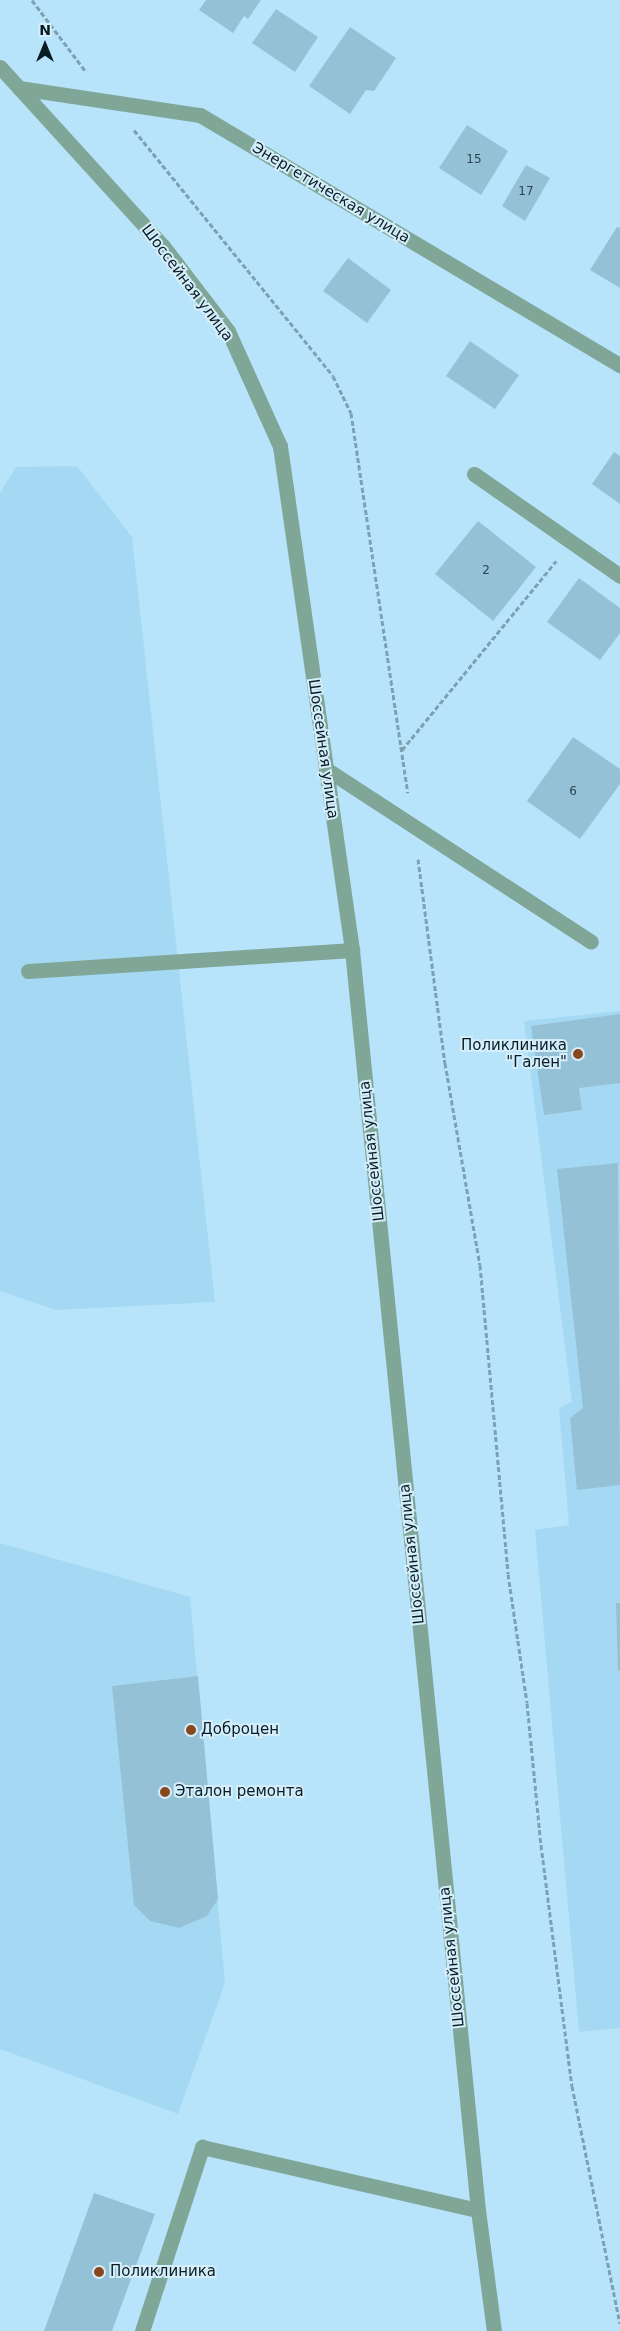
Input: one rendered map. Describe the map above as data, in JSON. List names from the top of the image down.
{
  "streets": {
    "street": ["Энергетическая улица", "Шоссейная улица"]
  },
  "crossings": [
    ["Энергетическая улица", "Шоссейная улица"]
  ],
  "places": [
    "Поликлиника \"Гален\"",
    "Доброцен",
    "Эталон ремонта",
    "Поликлиника"
  ],
  "house_numbers": [
    "15",
    "17",
    "2",
    "6"
  ],
  "north": "top"
}
